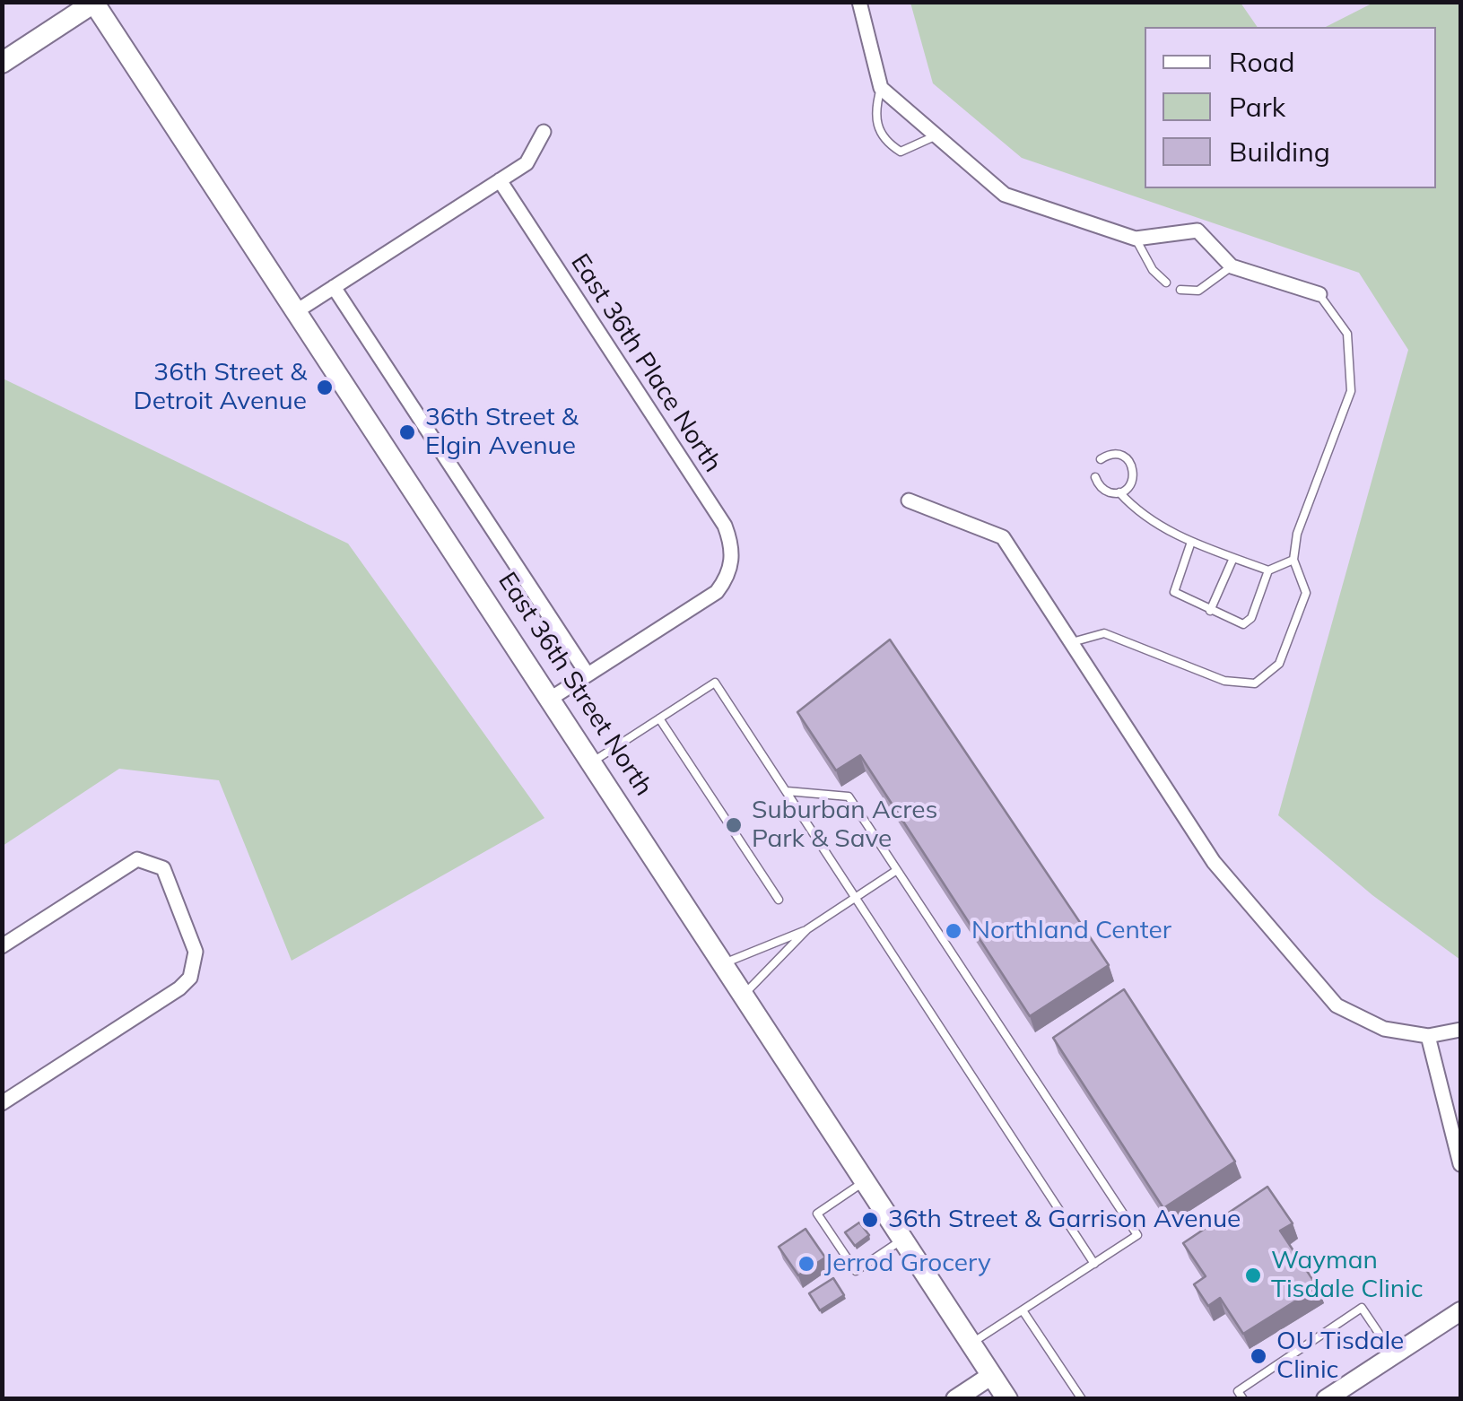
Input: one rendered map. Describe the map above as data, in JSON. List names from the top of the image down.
{
  "streets": {
    "main road": ["East 36th Street North"],
    "street": ["East 36th Place North"]
  },
  "crossings": [
    ["East 36th Place North", "East 36th Street North"]
  ],
  "places": [
    "36th Street & Detroit Avenue",
    "36th Street & Elgin Avenue",
    "Suburban Acres Park & Save",
    "Northland Center",
    "36th Street & Garrison Avenue",
    "Jerrod Grocery",
    "Wayman Tisdale Clinic",
    "OU Tisdale Clinic"
  ],
  "legend": ["Road", "Park", "Building"]
}
